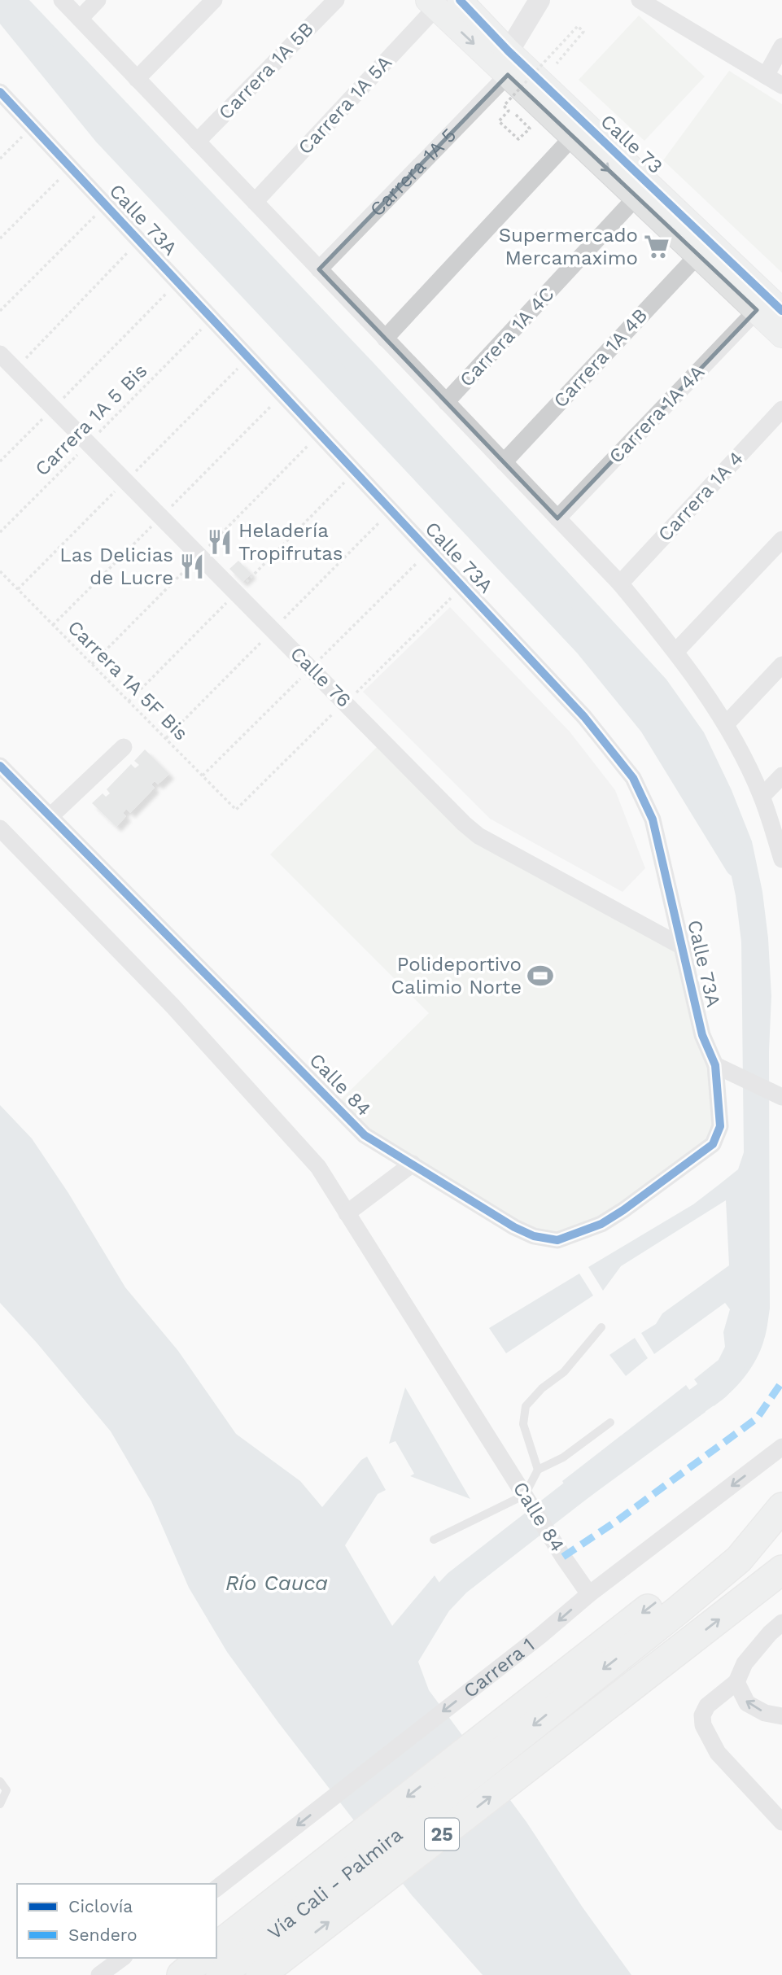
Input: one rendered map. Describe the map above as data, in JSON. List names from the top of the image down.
{
  "streets": {
    "highway": ["25", "Vía Cali - Palmira"],
    "main road": ["Calle 73"],
    "street": [
      "Carrera 1A 5B",
      "Carrera 1A 5A",
      "Carrera 1A 5",
      "Calle 73A",
      "Carrera 1A 4C",
      "Carrera 1A 4B",
      "Carrera 1A 4A",
      "Carrera 1A 4",
      "Calle 76",
      "Calle 84",
      "Carrera 1"
    ],
    "path": ["Carrera 1A 5 Bis", "Carrera 1A 5F Bis"]
  },
  "crossings": [
    ["Carrera 1A 5A", "Calle 73"],
    ["Calle 73", "Carrera 1A 5"],
    ["Calle 73", "Carrera 1A 4C"],
    ["Calle 73", "Carrera 1A 4B"],
    ["Calle 73", "Carrera 1A 4A"],
    ["Calle 73A", "Calle 76"],
    ["Calle 73A", "Calle 84"],
    ["Carrera 1A 5 Bis", "Calle 76"],
    ["Calle 76", "Carrera 1A 5F Bis"],
    ["Calle 84", "Carrera 1"],
    ["25", "Vía Cali - Palmira"]
  ],
  "one_way": ["Carrera 1"],
  "water": ["Río Cauca"],
  "places": {
    "supermarket": ["Supermercado Mercamaximo"],
    "restaurant": ["Heladería Tropifrutas", "Las Delicias de Lucre"],
    "sports": ["Polideportivo Calimio Norte"]
  },
  "legend": ["Ciclovía", "Sendero"]
}
